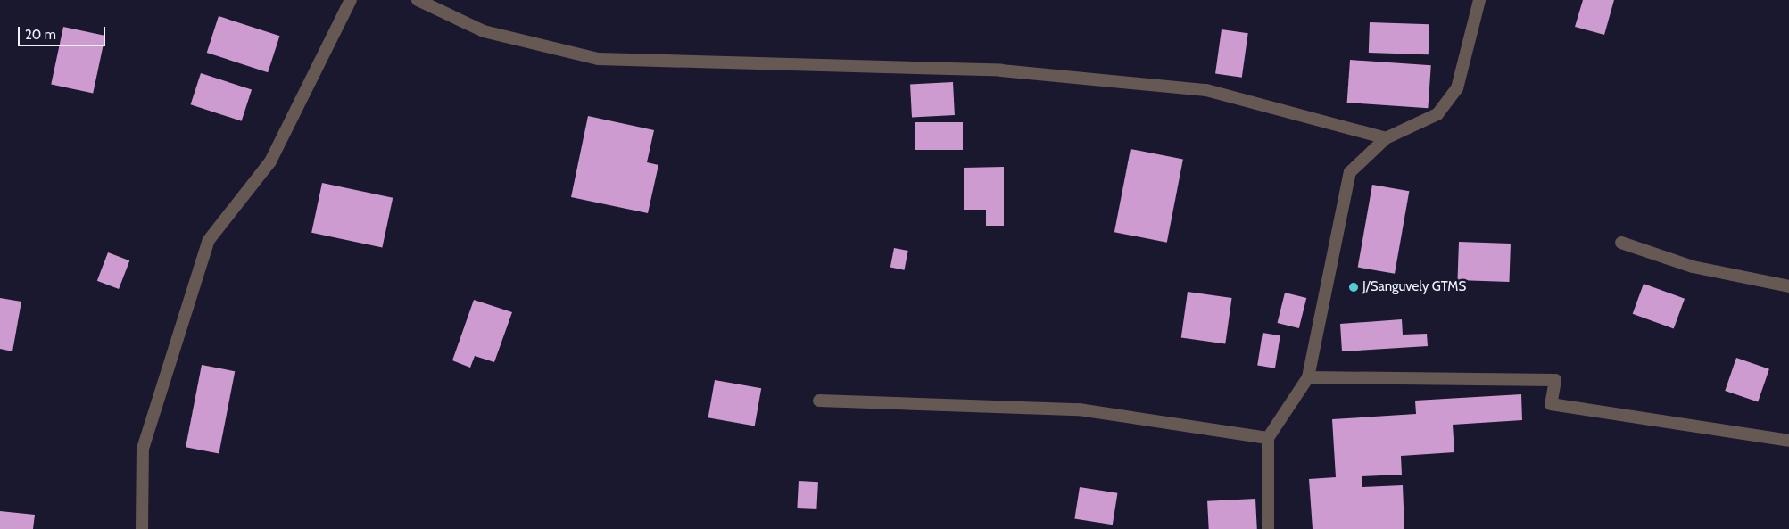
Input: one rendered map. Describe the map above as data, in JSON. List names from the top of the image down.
{
  "places": ["J/Sanguvely GTMS"],
  "scale_bar": "20 m"
}
